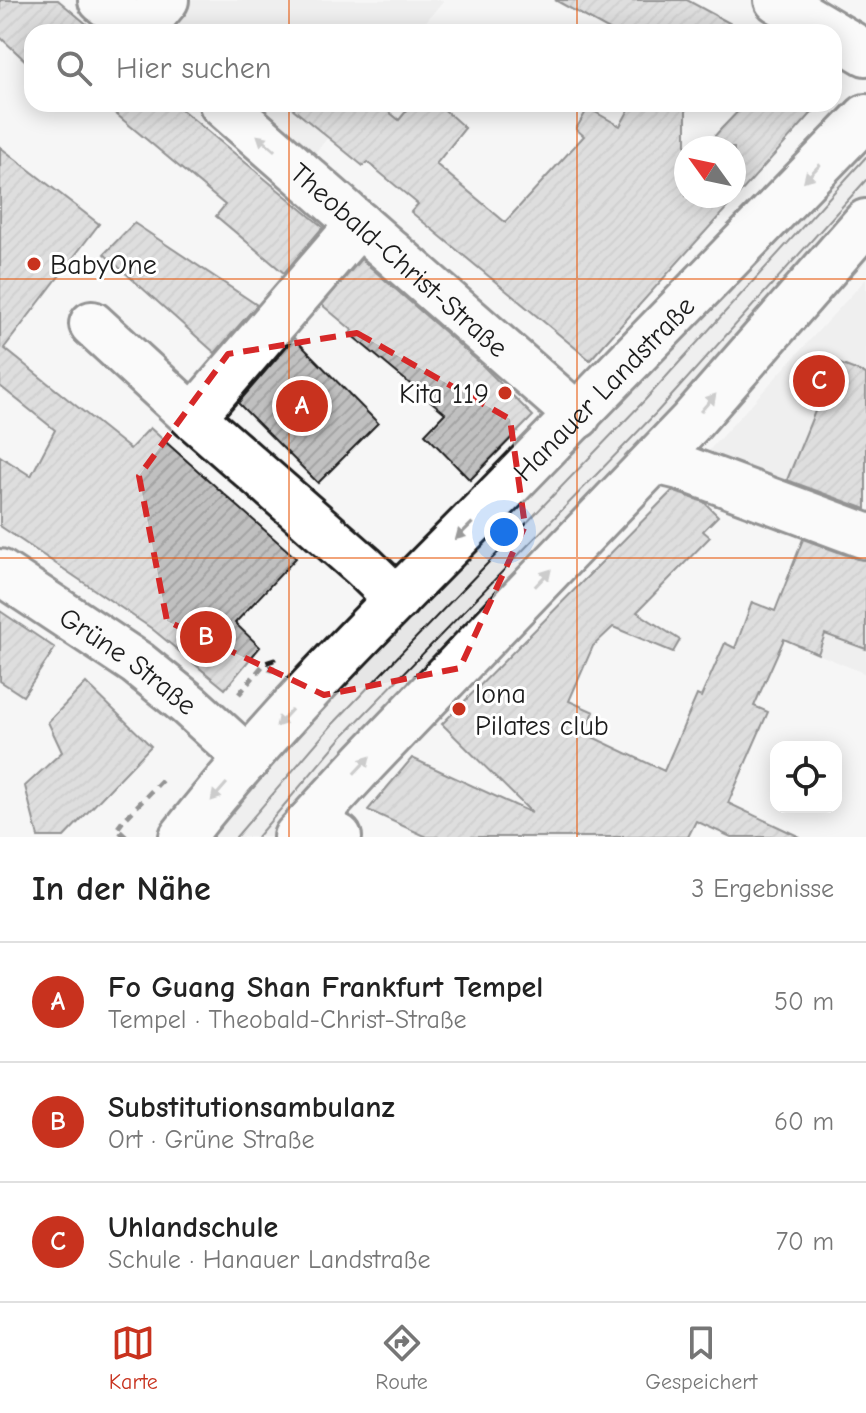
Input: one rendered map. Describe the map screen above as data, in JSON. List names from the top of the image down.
{
  "streets": {
    "main road": ["Theobald-Christ-Straße", "Hanauer Landstraße", "Grüne Straße"]
  },
  "crossings": [
    ["Theobald-Christ-Straße", "Hanauer Landstraße"],
    ["Hanauer Landstraße", "Grüne Straße"]
  ],
  "places": ["BabyOne", "Kita 119", "lona Pilates club"],
  "north": "top left",
  "page": {
    "search": "Hier suchen",
    "pins": ["C", "A", "B"],
    "heading": ["In der Nähe", "3 Ergebnisse"],
    "list": [
      {
        "mark": "A",
        "name": "Fo Guang Shan Frankfurt Tempel",
        "note": "Tempel · Theobald-Christ-Straße",
        "value": "50 m"
      },
      {
        "mark": "B",
        "name": "Substitutionsambulanz",
        "note": "Ort · Grüne Straße",
        "value": "60 m"
      },
      {
        "mark": "C",
        "name": "Uhlandschule",
        "note": "Schule · Hanauer Landstraße",
        "value": "70 m"
      }
    ],
    "nav": ["Karte", "Route", "Gespeichert"]
  }
}
